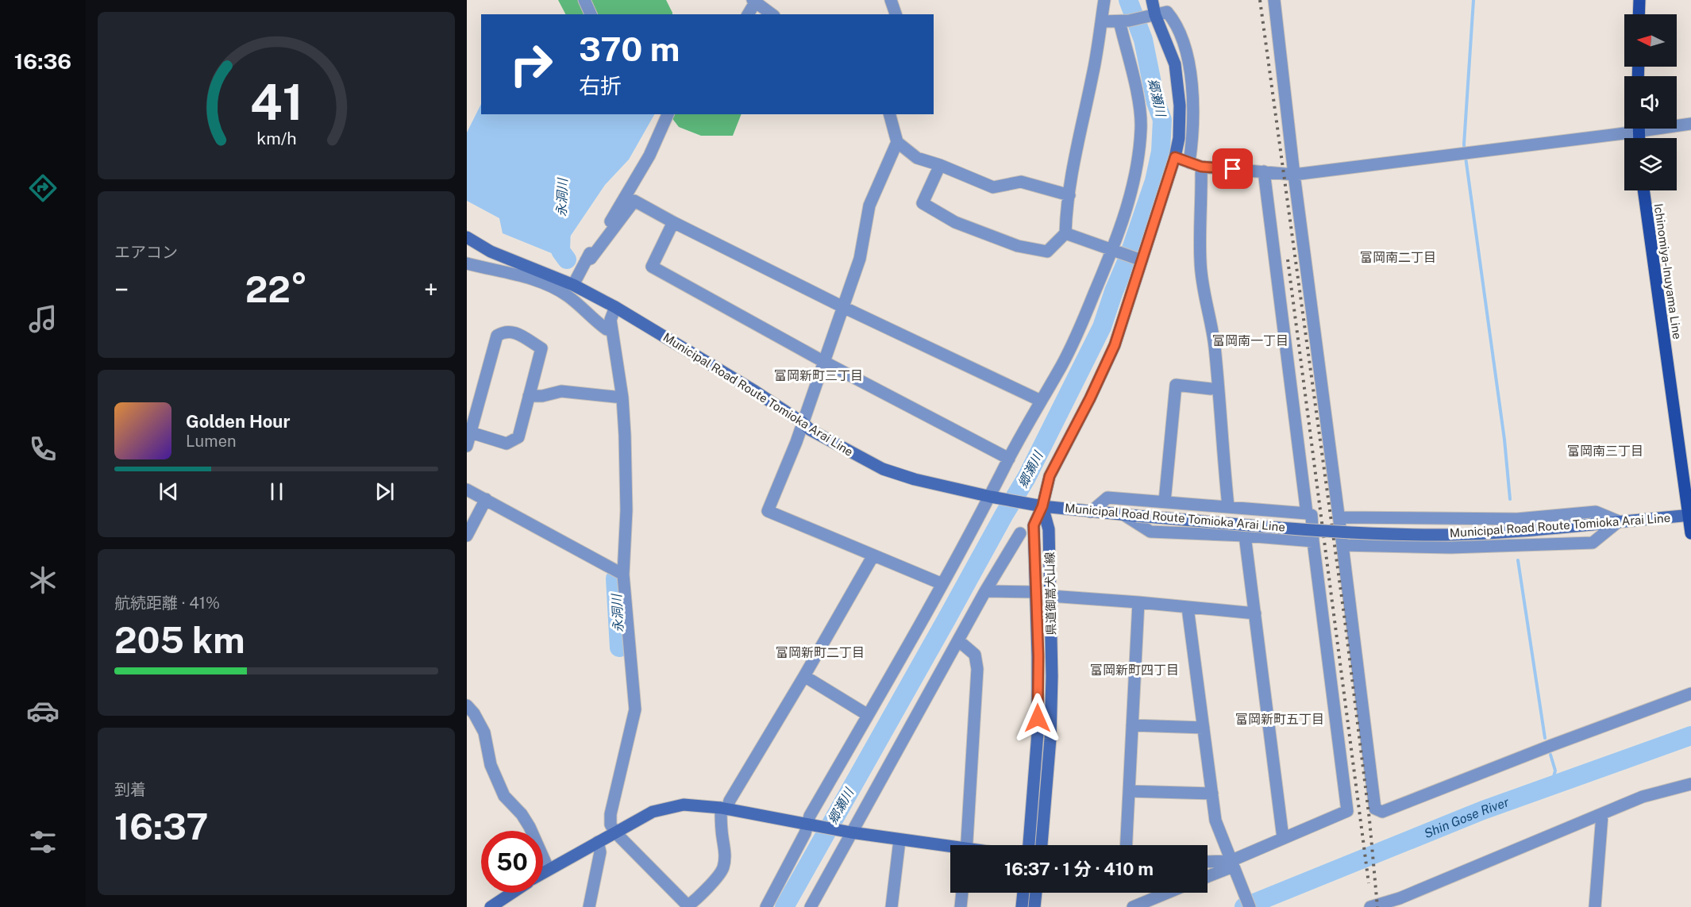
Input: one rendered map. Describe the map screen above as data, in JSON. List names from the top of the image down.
{
  "streets": {
    "main road": ["Ichinomiya-Inuyama Line"],
    "street": ["Municipal Road Route Tomioka Arai Line", "県道御嵩犬山線"]
  },
  "crossings": [
    ["Ichinomiya-Inuyama Line", "Municipal Road Route Tomioka Arai Line"],
    ["Municipal Road Route Tomioka Arai Line", "県道御嵩犬山線"]
  ],
  "districts": [
    "富岡南二丁目",
    "富岡南一丁目",
    "富岡新町三丁目",
    "富岡南三丁目",
    "富岡新町二丁目",
    "富岡新町四丁目",
    "富岡新町五丁目"
  ],
  "water": ["郷瀬川", "永洞川", "Shin Gose River"],
  "north": "left",
  "page": {
    "tabs": "16:36",
    "turn": ["370 m", "右折"],
    "tile": [
      "エアコン",
      ["航続距離 · 41%", "205 km"],
      ["到着", "16:37"]
    ],
    "heat": ["−", "22°", "+"],
    "song": ["Golden Hour", "Lumen"],
    "limit": "50",
    "trip": "16:37 · 1 分 · 410 m",
    "gauge": ["41", "km/h"]
  }
}
